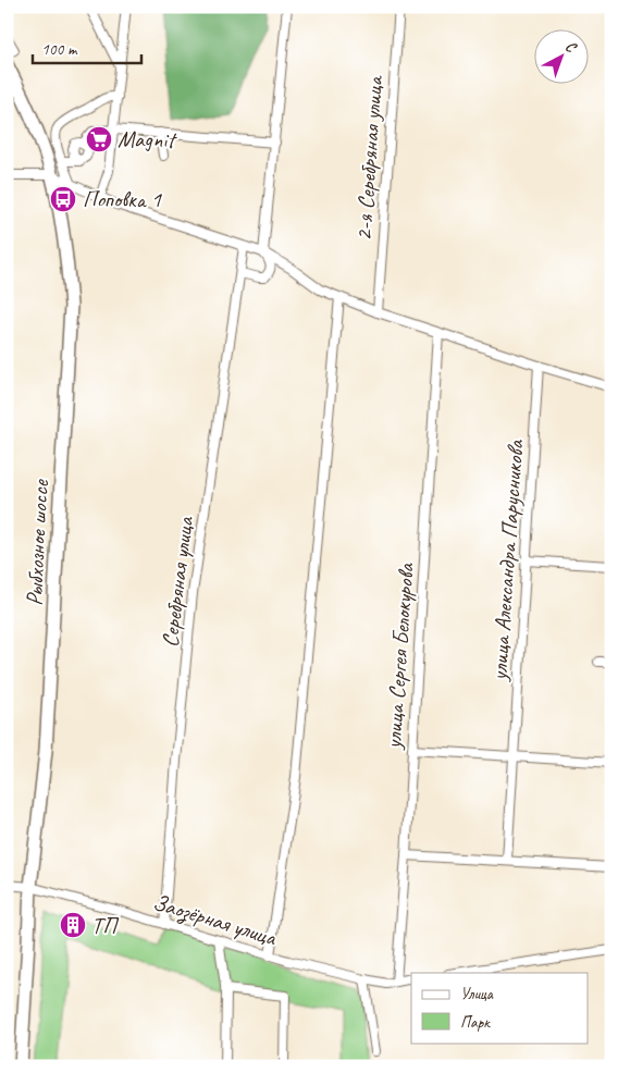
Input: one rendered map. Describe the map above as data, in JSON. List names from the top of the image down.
{
  "streets": {
    "street": [
      "2-я Серебряная улица",
      "Рыбхозное шоссе",
      "улица Александра Парусникова",
      "Серебряная улица",
      "улица Сергея Белокурова",
      "Заозёрная улица"
    ]
  },
  "crossings": [
    ["Рыбхозное шоссе", "Заозёрная улица"],
    ["Серебряная улица", "Заозёрная улица"],
    ["улица Сергея Белокурова", "Заозёрная улица"]
  ],
  "places": {
    "supermarket": ["Magnit"],
    "bus stop": ["Поповка 1"],
    "building": ["ТП"]
  },
  "legend": ["Улица", "Парк"],
  "scale_bar": "100 m",
  "north": "top right"
}
